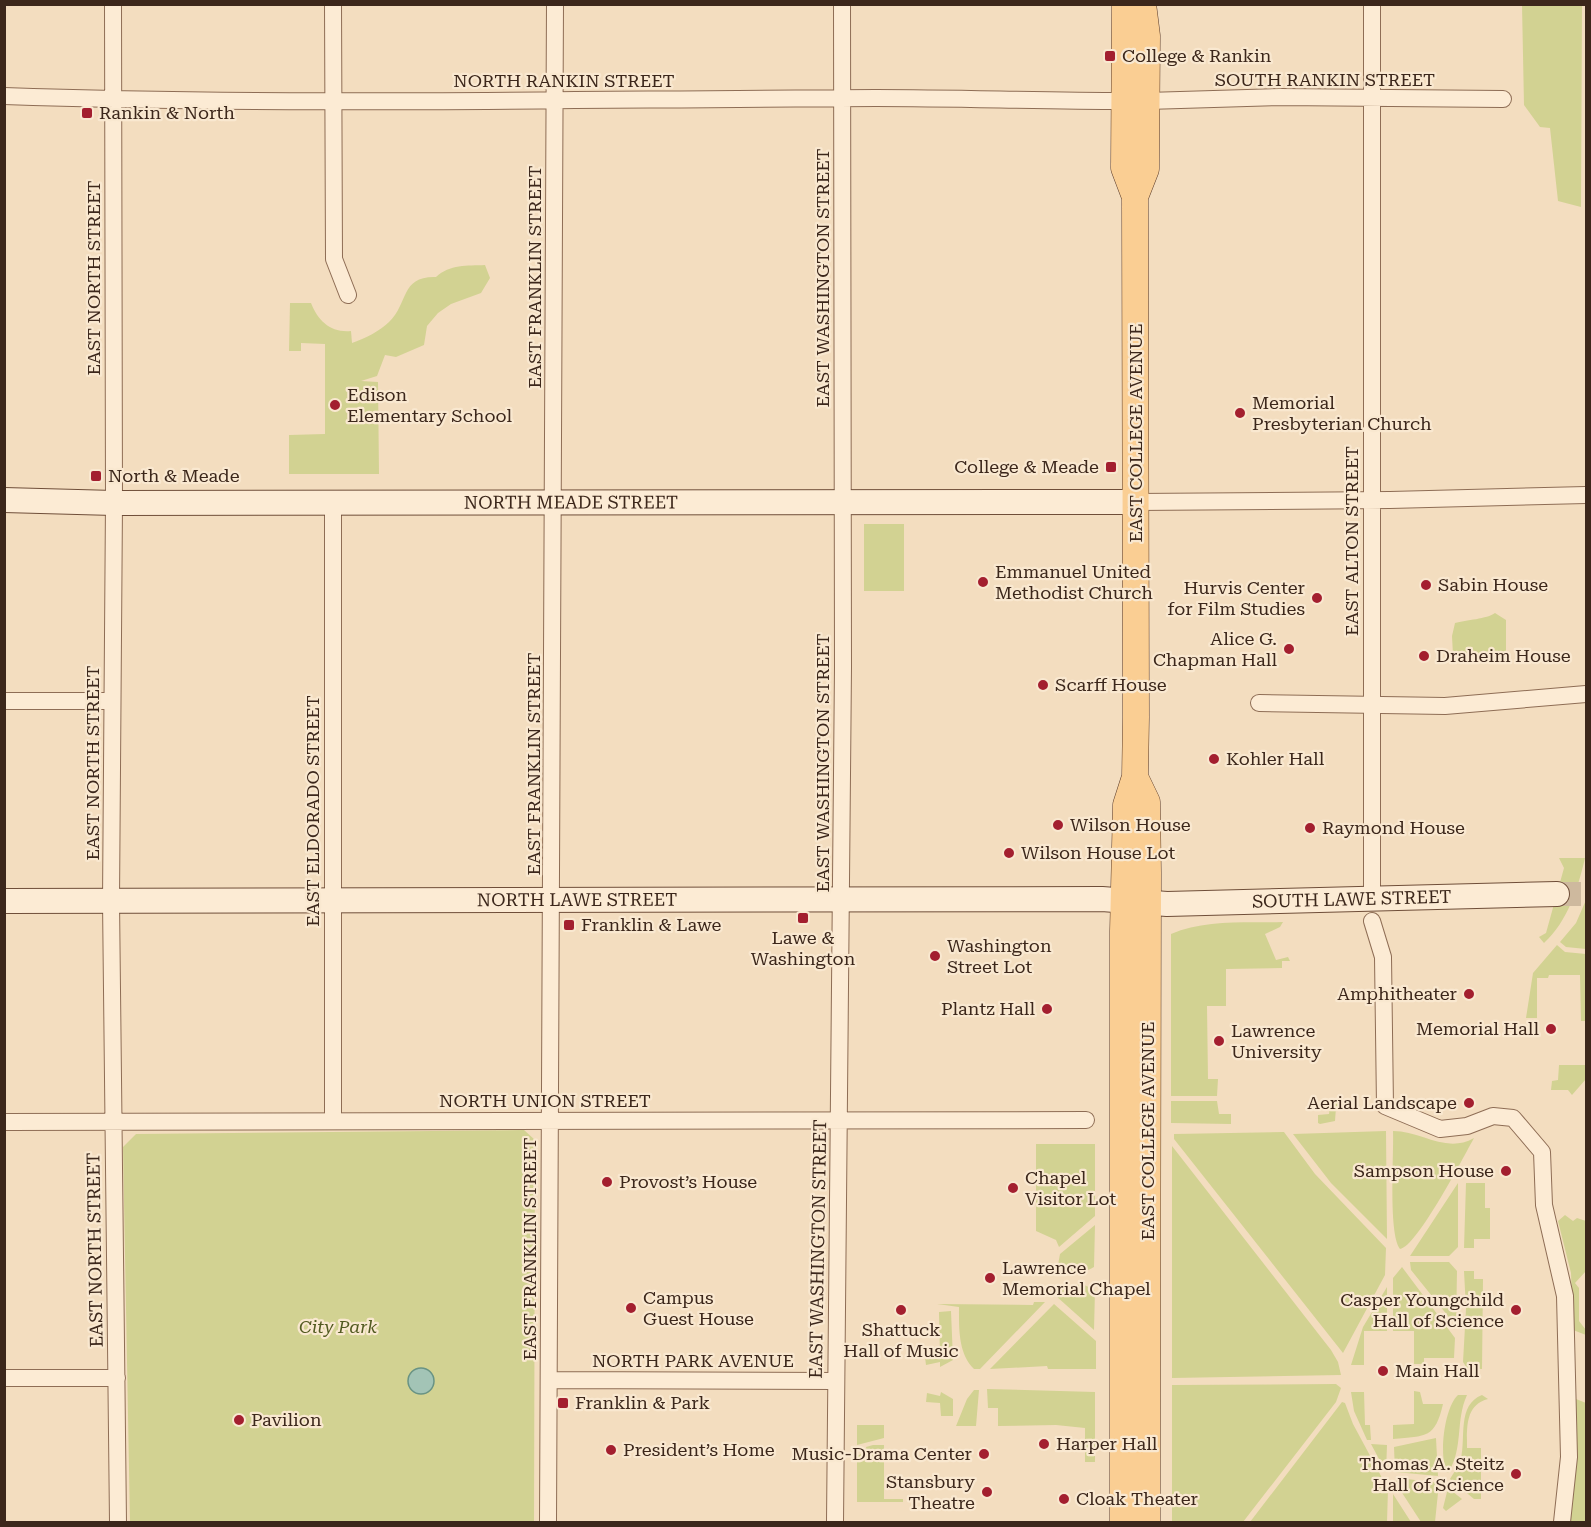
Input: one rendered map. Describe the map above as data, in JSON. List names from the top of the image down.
{
  "streets": {
    "main road": [
      "EAST COLLEGE AVENUE",
      "NORTH MEADE STREET",
      "SOUTH LAWE STREET",
      "NORTH LAWE STREET"
    ],
    "street": [
      "SOUTH RANKIN STREET",
      "NORTH RANKIN STREET",
      "EAST FRANKLIN STREET",
      "EAST NORTH STREET",
      "EAST WASHINGTON STREET",
      "EAST ALTON STREET",
      "EAST ELDORADO STREET",
      "NORTH UNION STREET",
      "NORTH PARK AVENUE"
    ]
  },
  "crossings": [
    ["SOUTH RANKIN STREET", "NORTH RANKIN STREET"],
    ["SOUTH RANKIN STREET", "EAST COLLEGE AVENUE"],
    ["SOUTH RANKIN STREET", "EAST ALTON STREET"],
    ["NORTH RANKIN STREET", "EAST FRANKLIN STREET"],
    ["NORTH RANKIN STREET", "EAST NORTH STREET"],
    ["NORTH RANKIN STREET", "EAST WASHINGTON STREET"],
    ["NORTH RANKIN STREET", "EAST COLLEGE AVENUE"],
    ["EAST FRANKLIN STREET", "NORTH MEADE STREET"],
    ["EAST FRANKLIN STREET", "NORTH LAWE STREET"],
    ["EAST FRANKLIN STREET", "NORTH UNION STREET"],
    ["EAST FRANKLIN STREET", "NORTH PARK AVENUE"],
    ["EAST NORTH STREET", "NORTH MEADE STREET"],
    ["EAST NORTH STREET", "NORTH LAWE STREET"],
    ["EAST NORTH STREET", "NORTH UNION STREET"],
    ["EAST WASHINGTON STREET", "NORTH MEADE STREET"],
    ["EAST WASHINGTON STREET", "NORTH LAWE STREET"],
    ["EAST WASHINGTON STREET", "NORTH UNION STREET"],
    ["EAST WASHINGTON STREET", "NORTH PARK AVENUE"],
    ["EAST COLLEGE AVENUE", "NORTH MEADE STREET"],
    ["EAST COLLEGE AVENUE", "SOUTH LAWE STREET"],
    ["EAST COLLEGE AVENUE", "NORTH LAWE STREET"],
    ["NORTH MEADE STREET", "EAST ELDORADO STREET"],
    ["EAST ALTON STREET", "SOUTH LAWE STREET"],
    ["EAST ELDORADO STREET", "NORTH LAWE STREET"],
    ["EAST ELDORADO STREET", "NORTH UNION STREET"],
    ["SOUTH LAWE STREET", "NORTH LAWE STREET"]
  ],
  "parks": ["City Park"],
  "places": {
    "transit": [
      "College & Rankin",
      "Rankin & North",
      "College & Meade",
      "North & Meade",
      "Lawe & Washington",
      "Franklin & Lawe",
      "Franklin & Park"
    ],
    "other": [
      "Edison Elementary School",
      "Memorial Presbyterian Church",
      "Emmanuel United Methodist Church",
      "Sabin House",
      "Hurvis Center for Film Studies",
      "Alice G. Chapman Hall",
      "Draheim House",
      "Scarff House",
      "Kohler Hall",
      "Wilson House",
      "Raymond House",
      "Wilson House Lot",
      "Washington Street Lot",
      "Amphitheater",
      "Plantz Hall",
      "Memorial Hall",
      "Lawrence University",
      "Aerial Landscape",
      "Sampson House",
      "Provost’s House",
      "Chapel Visitor Lot",
      "Lawrence Memorial Chapel",
      "Campus Guest House",
      "Shattuck Hall of Music",
      "Casper Youngchild Hall of Science",
      "Main Hall",
      "Pavilion",
      "Harper Hall",
      "President’s Home",
      "Music-Drama Center",
      "Thomas A. Steitz Hall of Science",
      "Stansbury Theatre",
      "Cloak Theater"
    ]
  }
}
